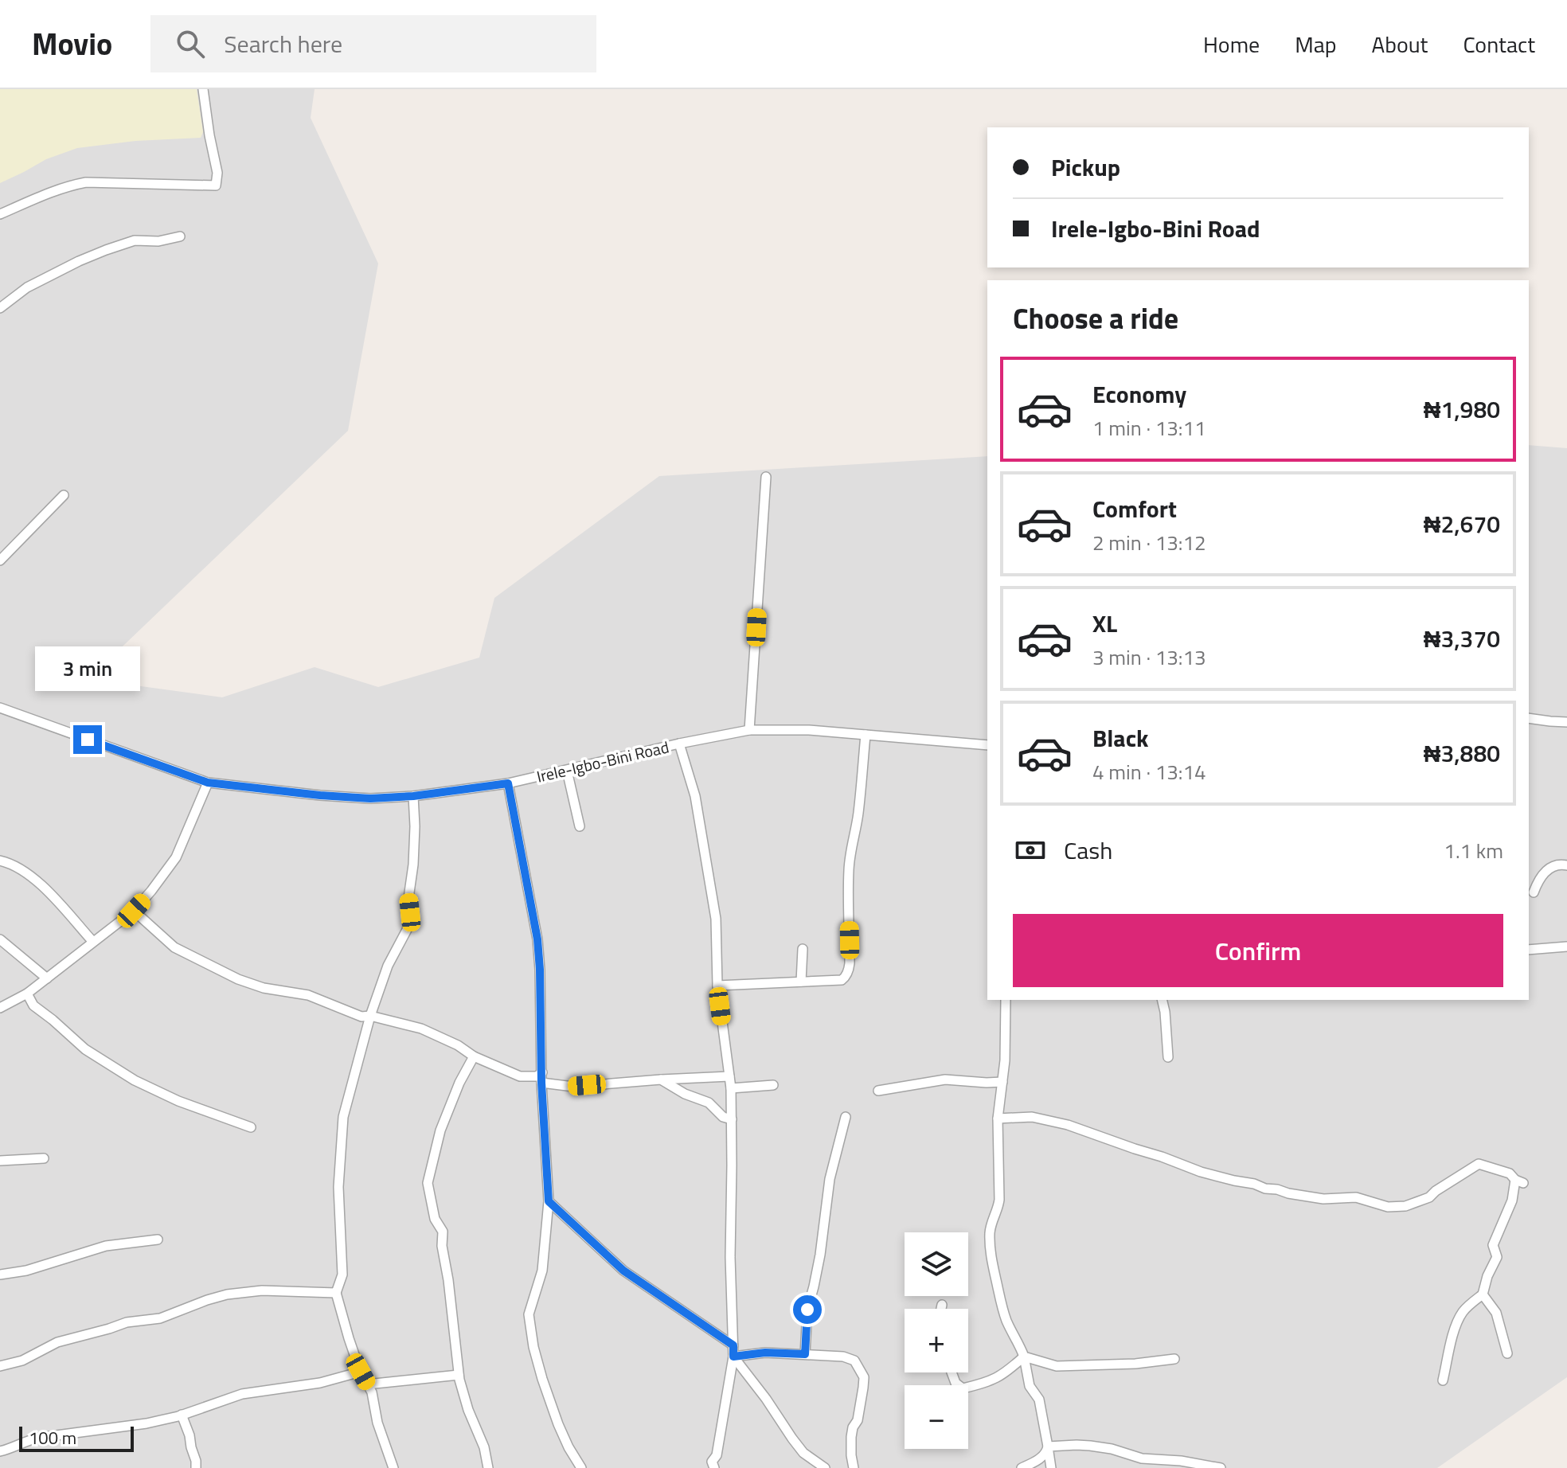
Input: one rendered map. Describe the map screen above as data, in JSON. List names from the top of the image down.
{
  "streets": {
    "street": ["Irele-Igbo-Bini Road"]
  },
  "scale_bar": "100 m",
  "page": {
    "header": "Movio",
    "search": "Search here",
    "nav": [
      "Home",
      "Map",
      "About",
      "Contact"
    ],
    "banner": ["Pickup", "Irele-Igbo-Bini Road"],
    "heading": "Choose a ride",
    "list": [
      {
        "name": "Economy",
        "note": "1 min · 13:11",
        "value": "₦1,980"
      },
      {
        "name": "Comfort",
        "note": "2 min · 13:12",
        "value": "₦2,670"
      },
      {
        "name": "XL",
        "note": "3 min · 13:13",
        "value": "₦3,370"
      },
      {
        "name": "Black",
        "note": "4 min · 13:14",
        "value": "₦3,880"
      }
    ],
    "bubble": "3 min",
    "pay": ["Cash", "1.1 km"],
    "buttons": "Confirm",
    "map_buttons": ["+", "−"],
    "scale": "100 m"
  }
}
